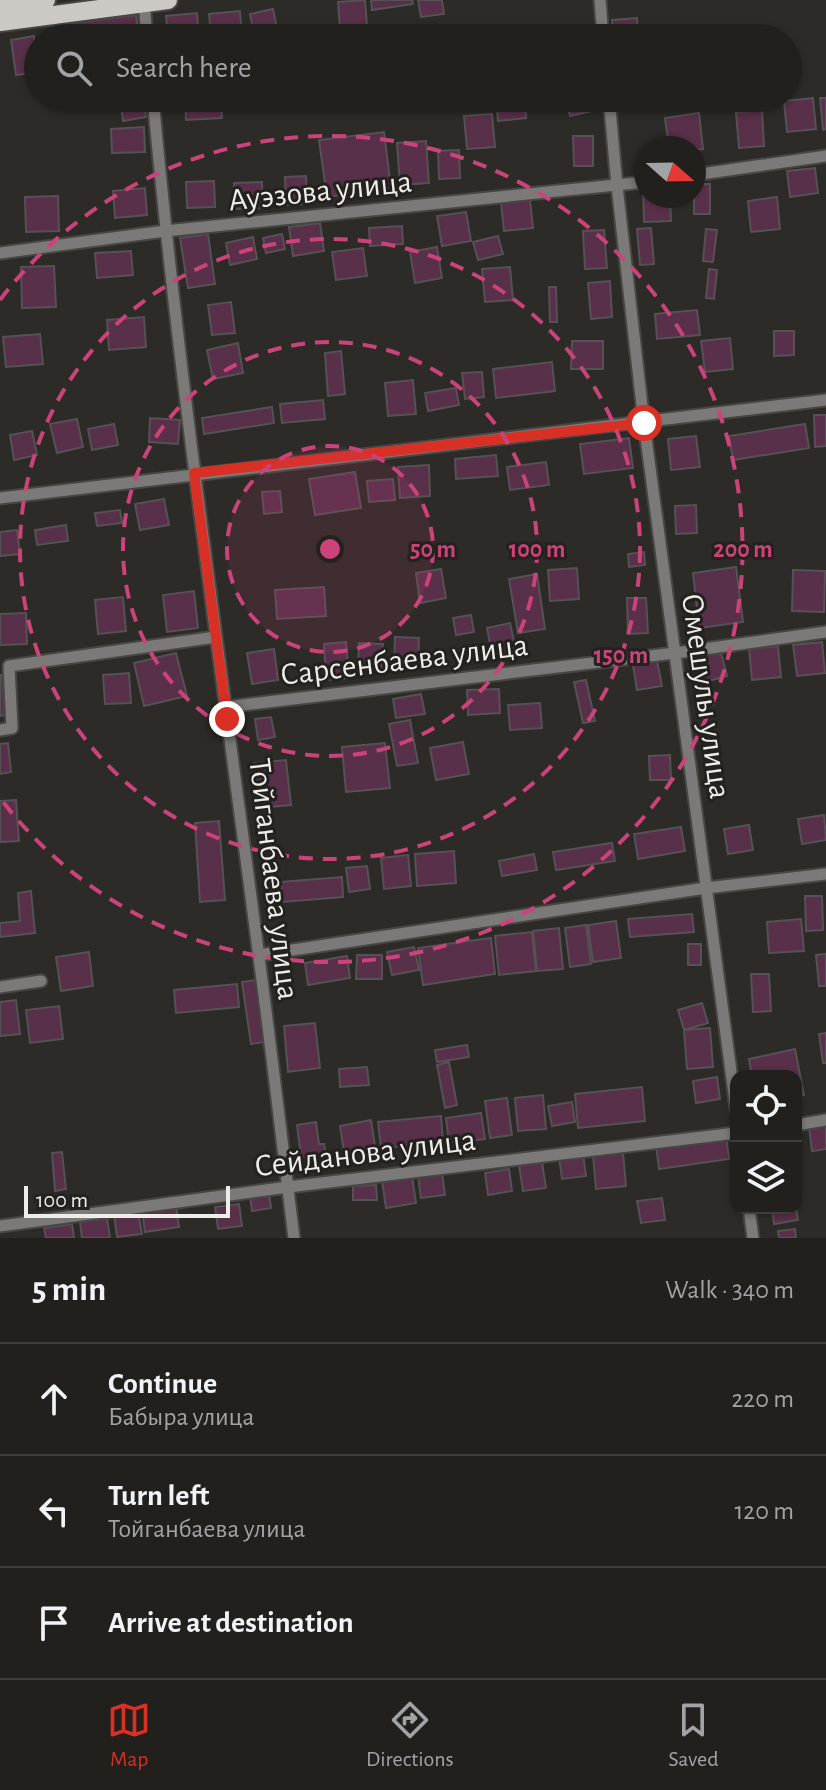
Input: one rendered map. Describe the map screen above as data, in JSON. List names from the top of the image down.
{
  "streets": {
    "street": [
      "Ауэзова улица",
      "Сарсенбаева улица",
      "Омешулы улица",
      "Тойганбаева улица",
      "Сейданова улица"
    ]
  },
  "crossings": [
    ["Ауэзова улица", "Омешулы улица"],
    ["Ауэзова улица", "Тойганбаева улица"],
    ["Сарсенбаева улица", "Омешулы улица"],
    ["Сарсенбаева улица", "Тойганбаева улица"],
    ["Тойганбаева улица", "Сейданова улица"]
  ],
  "scale_bar": "100 m",
  "north": "right",
  "page": {
    "search": "Search here",
    "scale": "100 m",
    "heading": ["5 min", "Walk · 340 m"],
    "list": [
      ["Continue", "Бабыра улица", "220 m"],
      ["Turn left", "Тойганбаева улица", "120 m"],
      "Arrive at destination"
    ],
    "nav": ["Map", "Directions", "Saved"]
  },
  "rings": [
    "50 m",
    "100 m",
    "200 m",
    "150 m"
  ]
}
